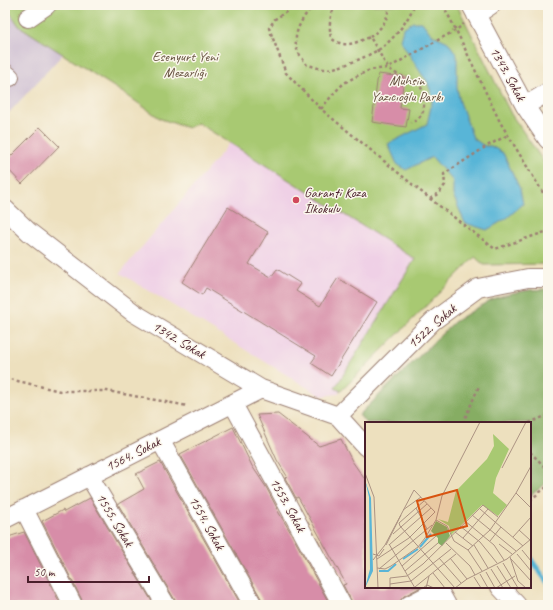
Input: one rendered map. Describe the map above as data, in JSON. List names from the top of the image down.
{
  "streets": {
    "street": [
      "1343. Sokak",
      "1522. Sokak",
      "1342. Sokak",
      "1564. Sokak",
      "1553. Sokak",
      "1555. Sokak",
      "1554. Sokak"
    ]
  },
  "crossings": [
    ["1522. Sokak", "1342. Sokak"],
    ["1342. Sokak", "1564. Sokak"],
    ["1564. Sokak", "1553. Sokak"],
    ["1564. Sokak", "1555. Sokak"],
    ["1564. Sokak", "1554. Sokak"]
  ],
  "parks": ["Esenyurt Yeni Mezarlığı", "Muhsin Yazıcıoğlu Parkı"],
  "places": ["Garanti Koza İlkokulu"],
  "scale_bar": "50 m"
}
